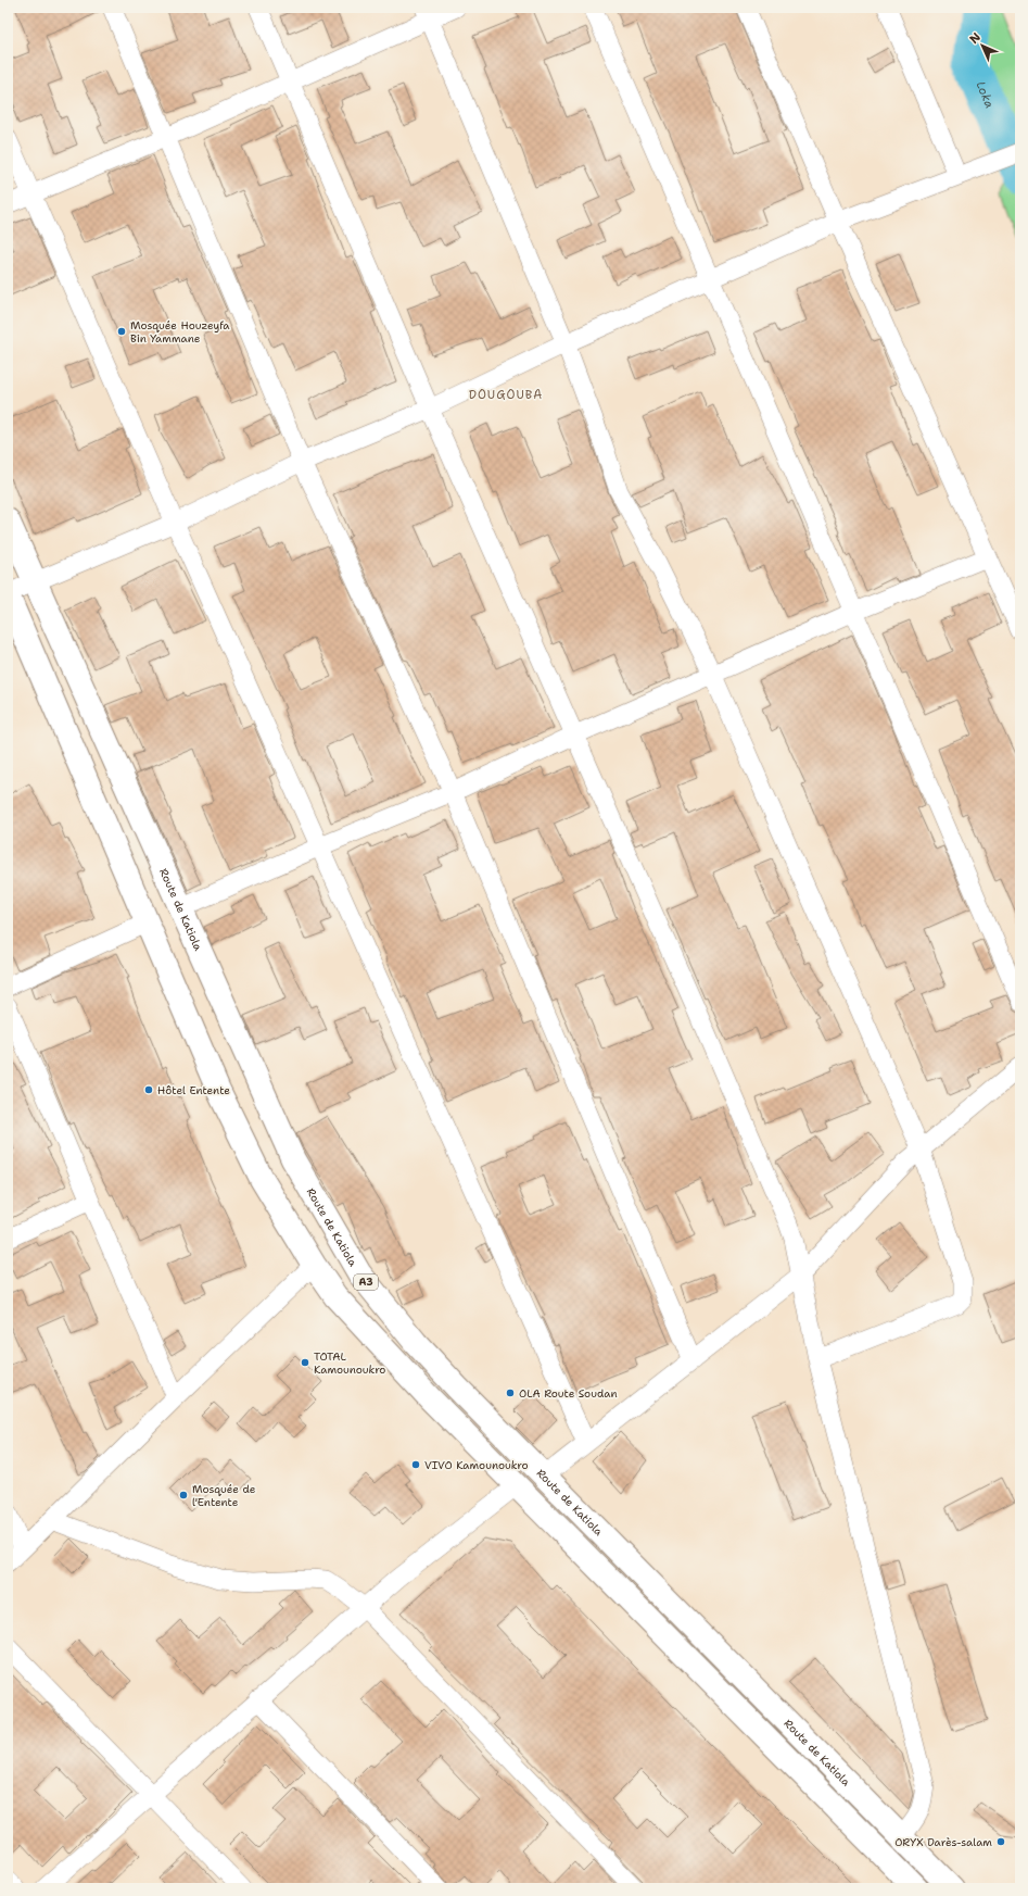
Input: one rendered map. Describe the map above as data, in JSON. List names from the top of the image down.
{
  "streets": {
    "highway": ["Route de Katiola", "A3"]
  },
  "districts": ["DOUGOUBA"],
  "water": ["Loka"],
  "places": [
    "Mosquée Houzeyfa Bin Yammane",
    "Hôtel Entente",
    "TOTAL Kamounoukro",
    "OLA Route Soudan",
    "VIVO Kamounoukro",
    "Mosquée de l'Entente",
    "ORYX Darès-salam"
  ],
  "north": "top left"
}
